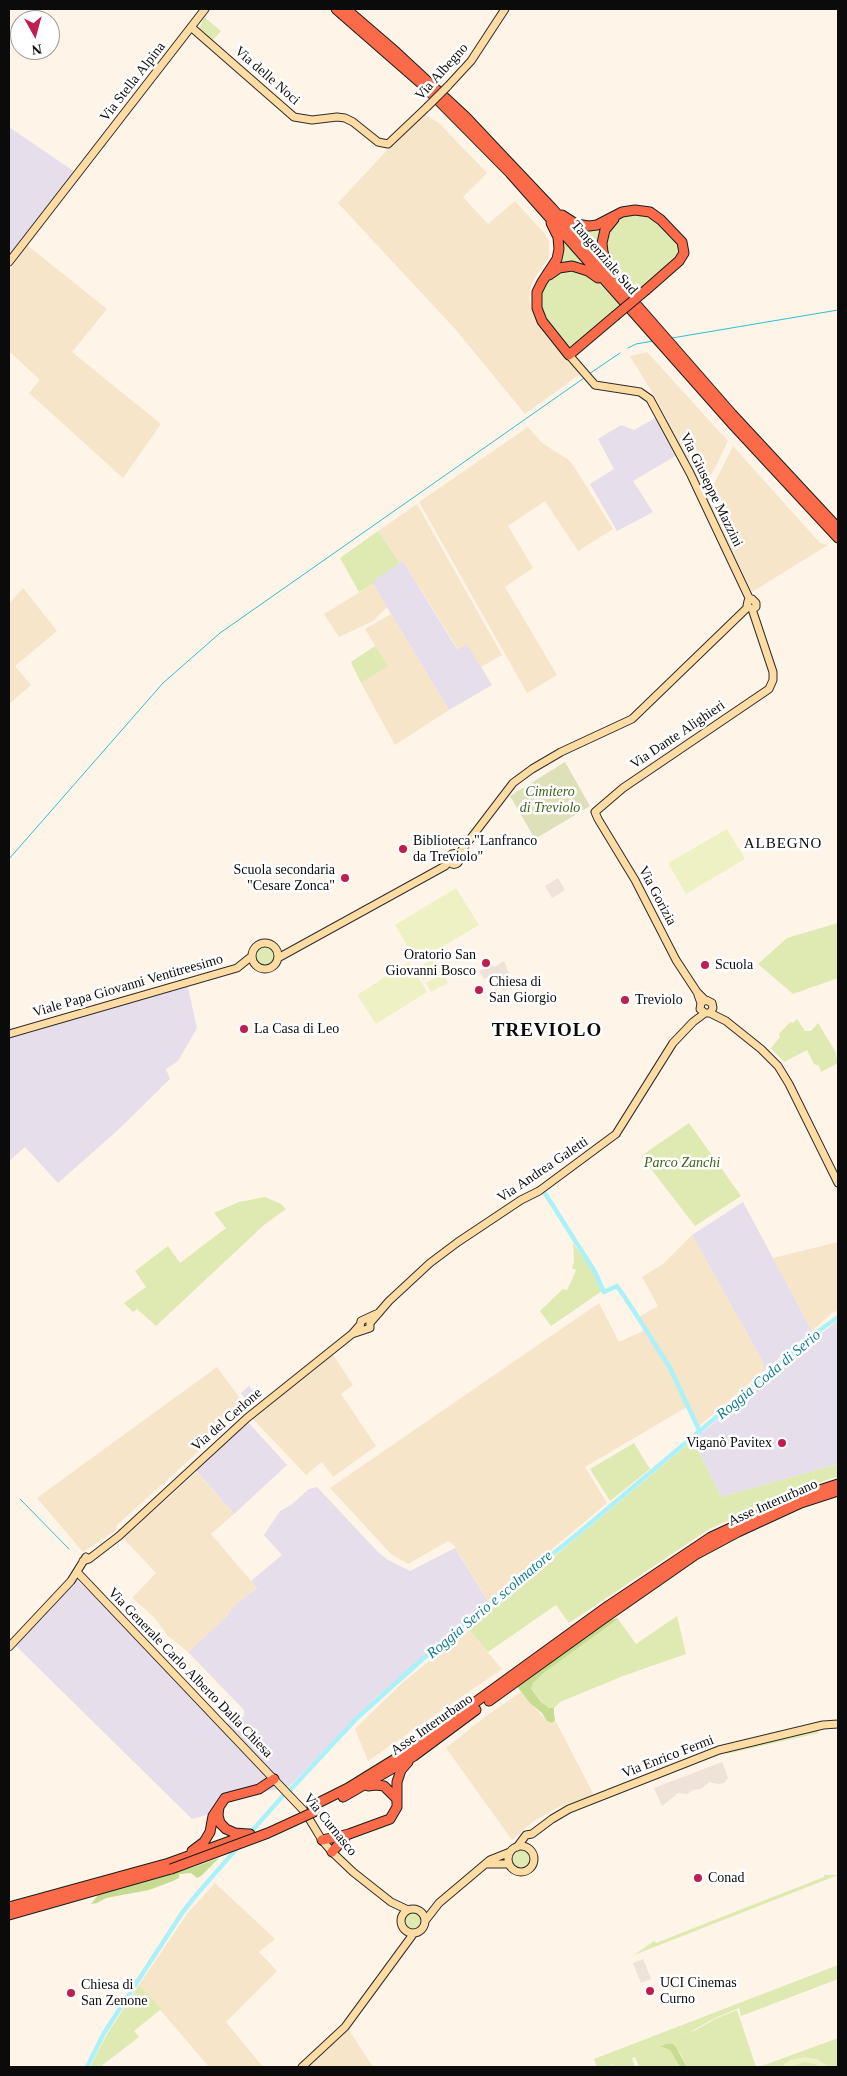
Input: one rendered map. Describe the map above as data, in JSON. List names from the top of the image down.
{
  "streets": {
    "highway": ["Tangenziale Sud", "Asse Interurbano"],
    "street": [
      "Via Albegno",
      "Via delle Noci",
      "Via Stella Alpina",
      "Via Giuseppe Mazzini",
      "Via Dante Alighieri",
      "Via Gorizia",
      "Viale Papa Giovanni Ventitreesimo",
      "Via Andrea Galetti",
      "Via del Cerlone",
      "Via Generale Carlo Alberto Dalla Chiesa",
      "Via Enrico Fermi",
      "Via Curnasco"
    ]
  },
  "crossings": [
    ["Via Albegno", "Via delle Noci"],
    ["Via delle Noci", "Via Stella Alpina"],
    ["Via Giuseppe Mazzini", "Via Dante Alighieri"],
    ["Via Dante Alighieri", "Via Gorizia"],
    ["Via Gorizia", "Via Andrea Galetti"],
    ["Via Andrea Galetti", "Via del Cerlone"],
    ["Via del Cerlone", "Via Generale Carlo Alberto Dalla Chiesa"],
    ["Via Generale Carlo Alberto Dalla Chiesa", "Via Curnasco"]
  ],
  "districts": ["ALBEGNO", "TREVIOLO"],
  "water": ["Roggia Coda di Serio", "Roggia Serio e scolmatore"],
  "parks": ["Cimitero di Treviolo", "Parco Zanchi"],
  "places": [
    "Biblioteca \"Lanfranco da Treviolo\"",
    "Scuola secondaria \"Cesare Zonca\"",
    "Oratorio San Giovanni Bosco",
    "Scuola",
    "Chiesa di San Giorgio",
    "Treviolo",
    "La Casa di Leo",
    "Viganò Pavitex",
    "Conad",
    "UCI Cinemas Curno",
    "Chiesa di San Zenone"
  ],
  "north": "bottom"
}
